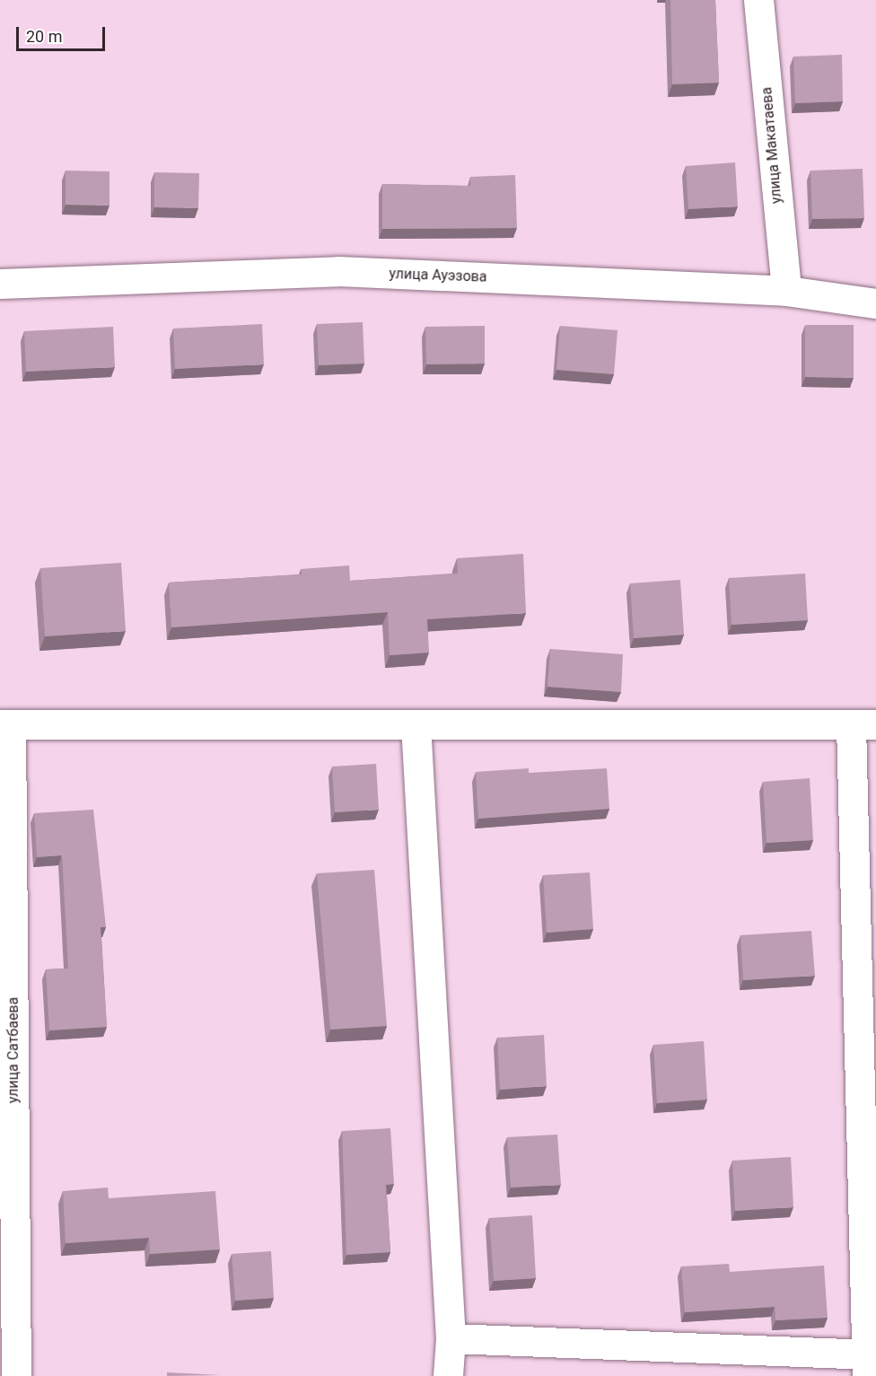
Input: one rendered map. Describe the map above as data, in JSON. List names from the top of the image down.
{
  "streets": {
    "street": ["улица Макатаева", "улица Ауэзова", "улица Сатбаева"]
  },
  "crossings": [
    ["улица Макатаева", "улица Ауэзова"]
  ],
  "scale_bar": "20 m"
}
